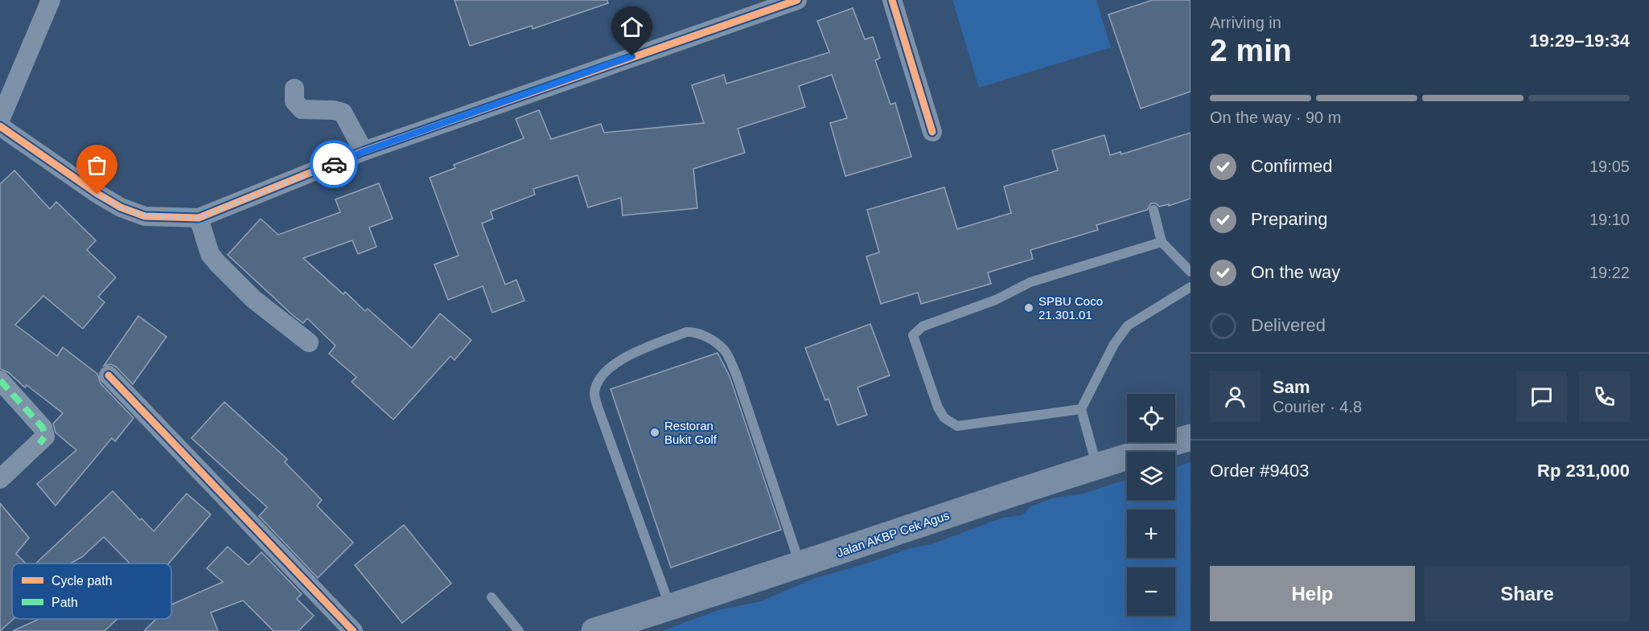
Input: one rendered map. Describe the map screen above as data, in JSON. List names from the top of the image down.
{
  "streets": {
    "main road": ["Jalan AKBP Cek Agus"]
  },
  "places": ["SPBU Coco 21.301.01", "Restoran Bukit Golf"],
  "legend": ["Cycle path", "Path"],
  "page": {
    "heading": ["2 min", "Arriving in", "19:29–19:34"],
    "panel": [
      "Sam",
      "Courier · 4.8",
      "Order #9403",
      "Rp 231,000"
    ],
    "bar": "On the way · 90 m",
    "list": [
      ["Confirmed", "19:05"],
      ["Preparing", "19:10"],
      ["On the way", "19:22"],
      "Delivered"
    ],
    "map_buttons": ["+", "−"],
    "buttons": ["Help", "Share"]
  }
}
